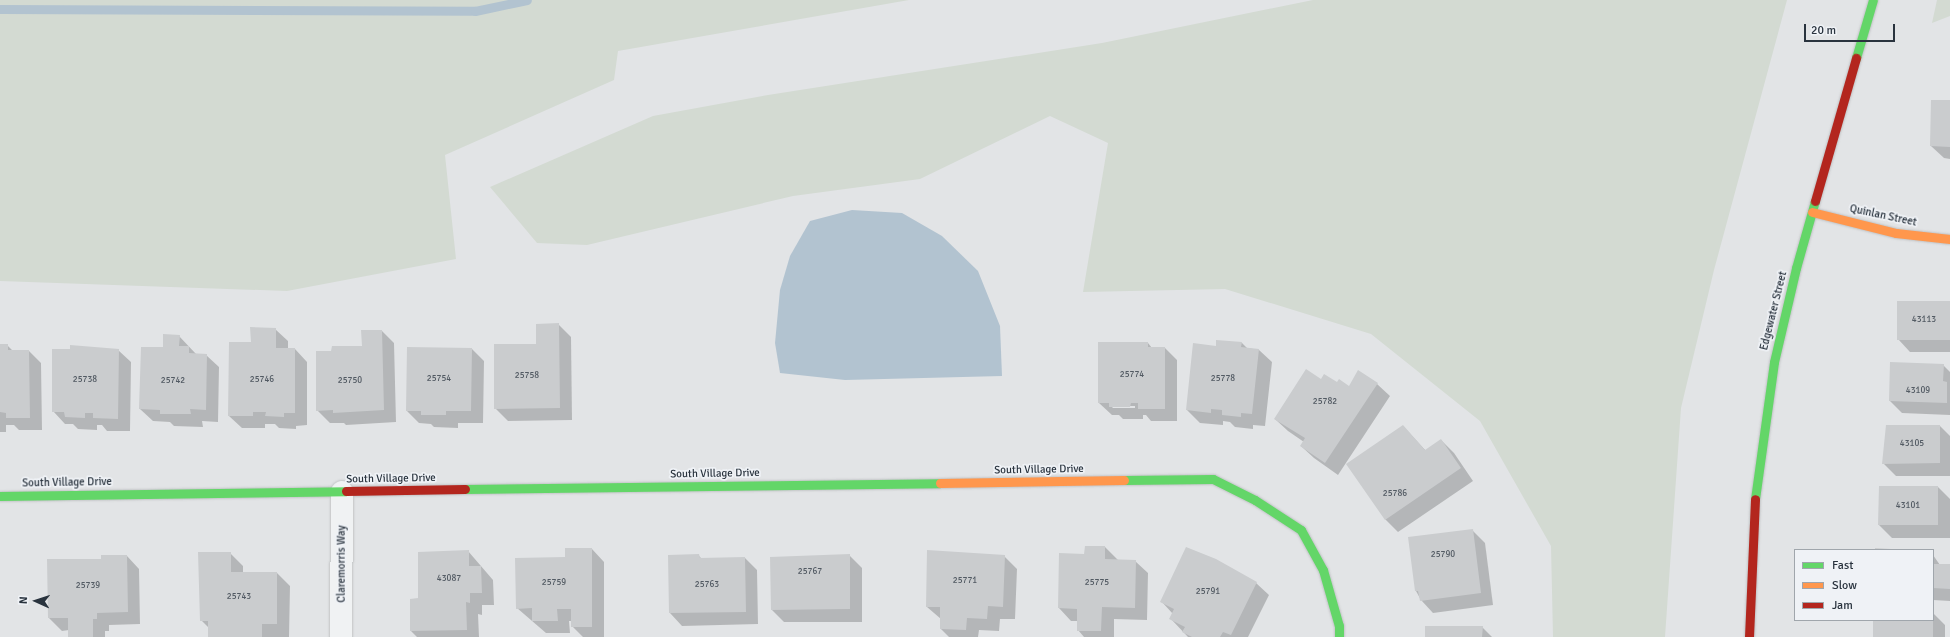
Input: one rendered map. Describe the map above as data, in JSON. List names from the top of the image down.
{
  "streets": {
    "street": [
      "Quinlan Street",
      "Edgewater Street",
      "South Village Drive",
      "Claremorris Way"
    ]
  },
  "crossings": [
    ["Quinlan Street", "Edgewater Street"],
    ["South Village Drive", "Claremorris Way"]
  ],
  "house_numbers": [
    "43113",
    "25774",
    "25758",
    "25754",
    "25778",
    "25738",
    "25746",
    "25742",
    "25750",
    "43109",
    "25782",
    "43105",
    "25786",
    "43101",
    "25790",
    "25767",
    "43087",
    "25771",
    "25759",
    "25775",
    "25763",
    "25739",
    "25791",
    "25743"
  ],
  "legend": ["Fast", "Slow", "Jam"],
  "scale_bar": "20 m",
  "north": "left"
}
